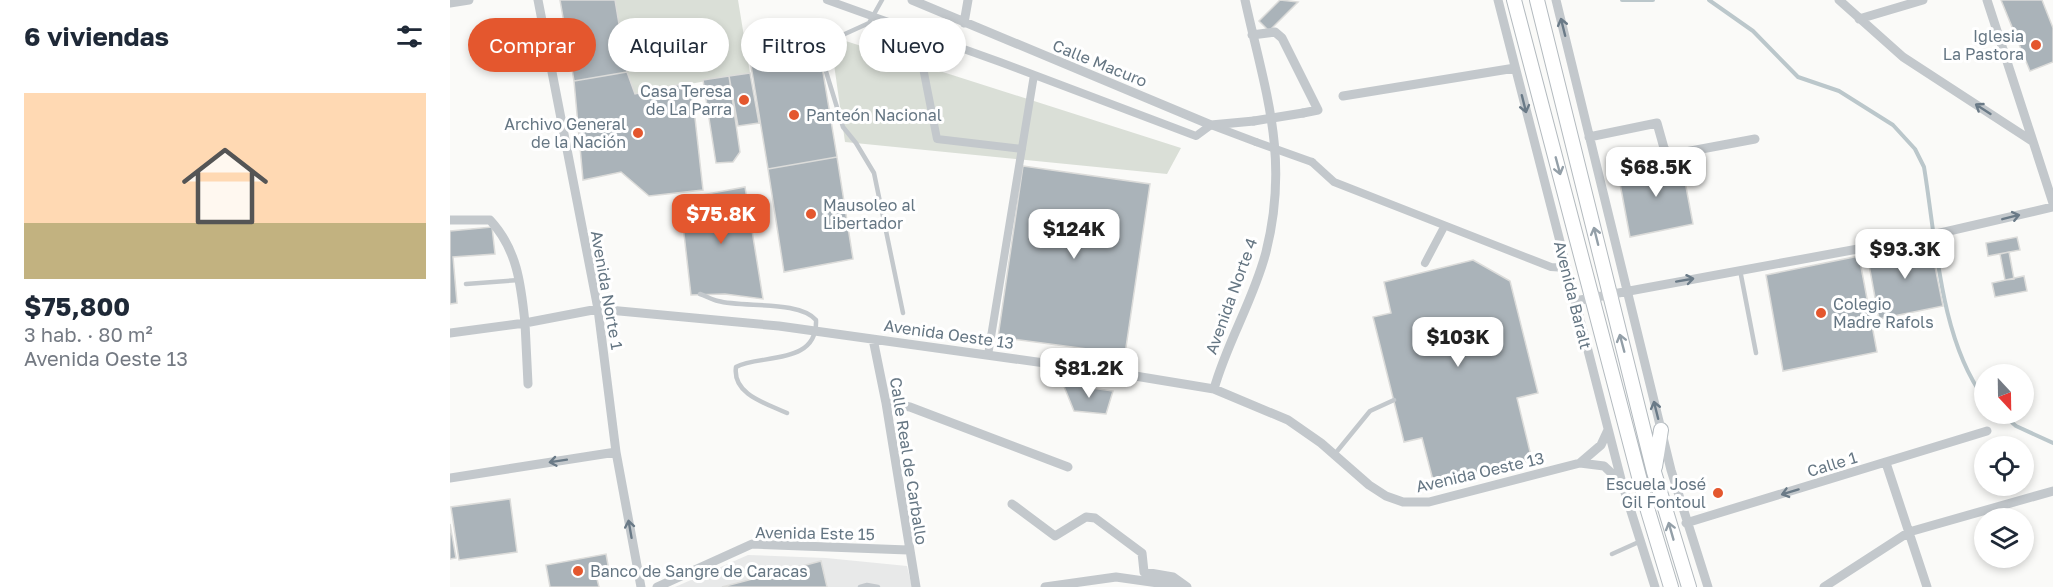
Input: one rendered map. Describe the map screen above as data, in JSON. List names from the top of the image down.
{
  "streets": {
    "main road": ["Avenida Baralt"],
    "street": [
      "Calle Macuro",
      "Avenida Norte 1",
      "Avenida Norte 4",
      "Avenida Oeste 13",
      "Calle Real de Carballo",
      "Calle 1",
      "Avenida Este 15"
    ]
  },
  "crossings": [
    ["Avenida Norte 1", "Avenida Oeste 13"],
    ["Avenida Baralt", "Avenida Oeste 13"],
    ["Avenida Norte 4", "Avenida Oeste 13"],
    ["Avenida Oeste 13", "Calle Real de Carballo"],
    ["Calle Real de Carballo", "Avenida Este 15"]
  ],
  "one_way": ["Calle 1"],
  "places": [
    "Iglesia La Pastora",
    "Casa Teresa de La Parra",
    "Panteón Nacional",
    "Archivo General de la Nación",
    "Mausoleo al Libertador",
    "Colegio Madre Rafols",
    "Escuela José Gil Fontoul",
    "Banco de Sangre de Caracas"
  ],
  "north": "bottom",
  "page": {
    "heading": "6 viviendas",
    "chip": [
      "Comprar",
      "Alquilar",
      "Filtros",
      "Nuevo"
    ],
    "list": [
      {
        "name": "$75,800",
        "note": "3 hab. · 80 m² · Avenida Oeste 13"
      }
    ],
    "price": [
      "$68.5K",
      "$75.8K",
      "$124K",
      "$93.3K",
      "$103K",
      "$81.2K"
    ]
  }
}
